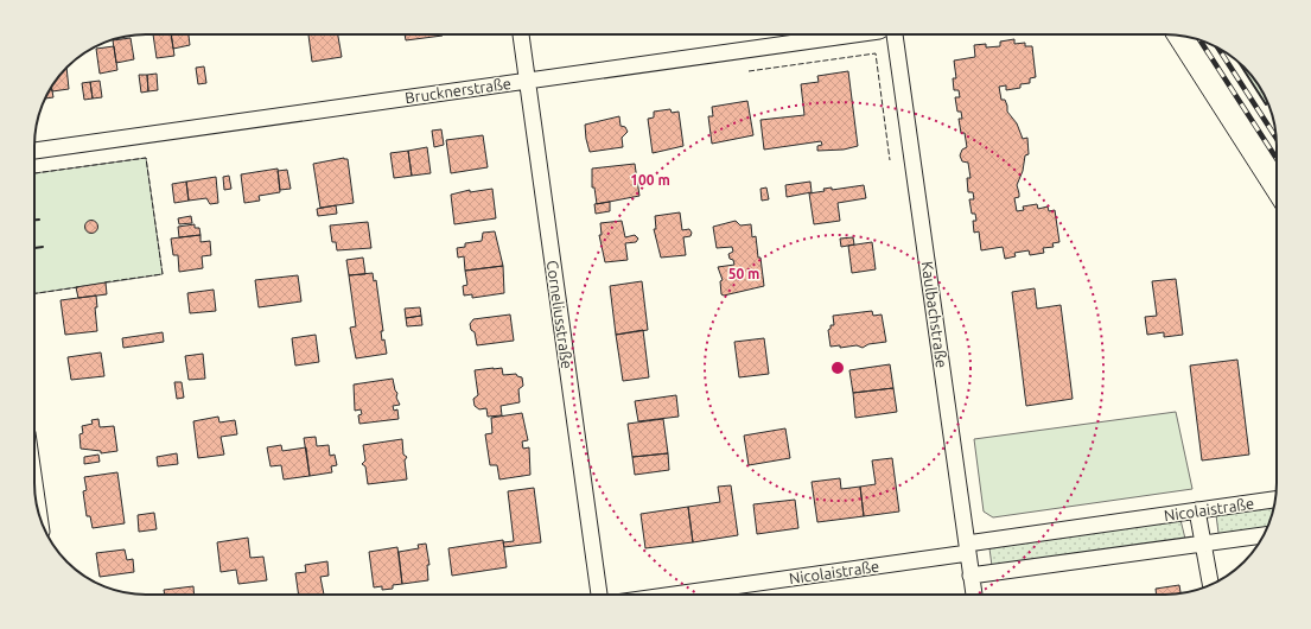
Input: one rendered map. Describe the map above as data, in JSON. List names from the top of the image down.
{
  "streets": {
    "street": [
      "Brucknerstraße",
      "Corneliusstraße",
      "Kaulbachstraße",
      "Nicolaistraße"
    ]
  },
  "crossings": [
    ["Brucknerstraße", "Corneliusstraße"],
    ["Kaulbachstraße", "Nicolaistraße"]
  ],
  "rings": ["100 m", "50 m"]
}
